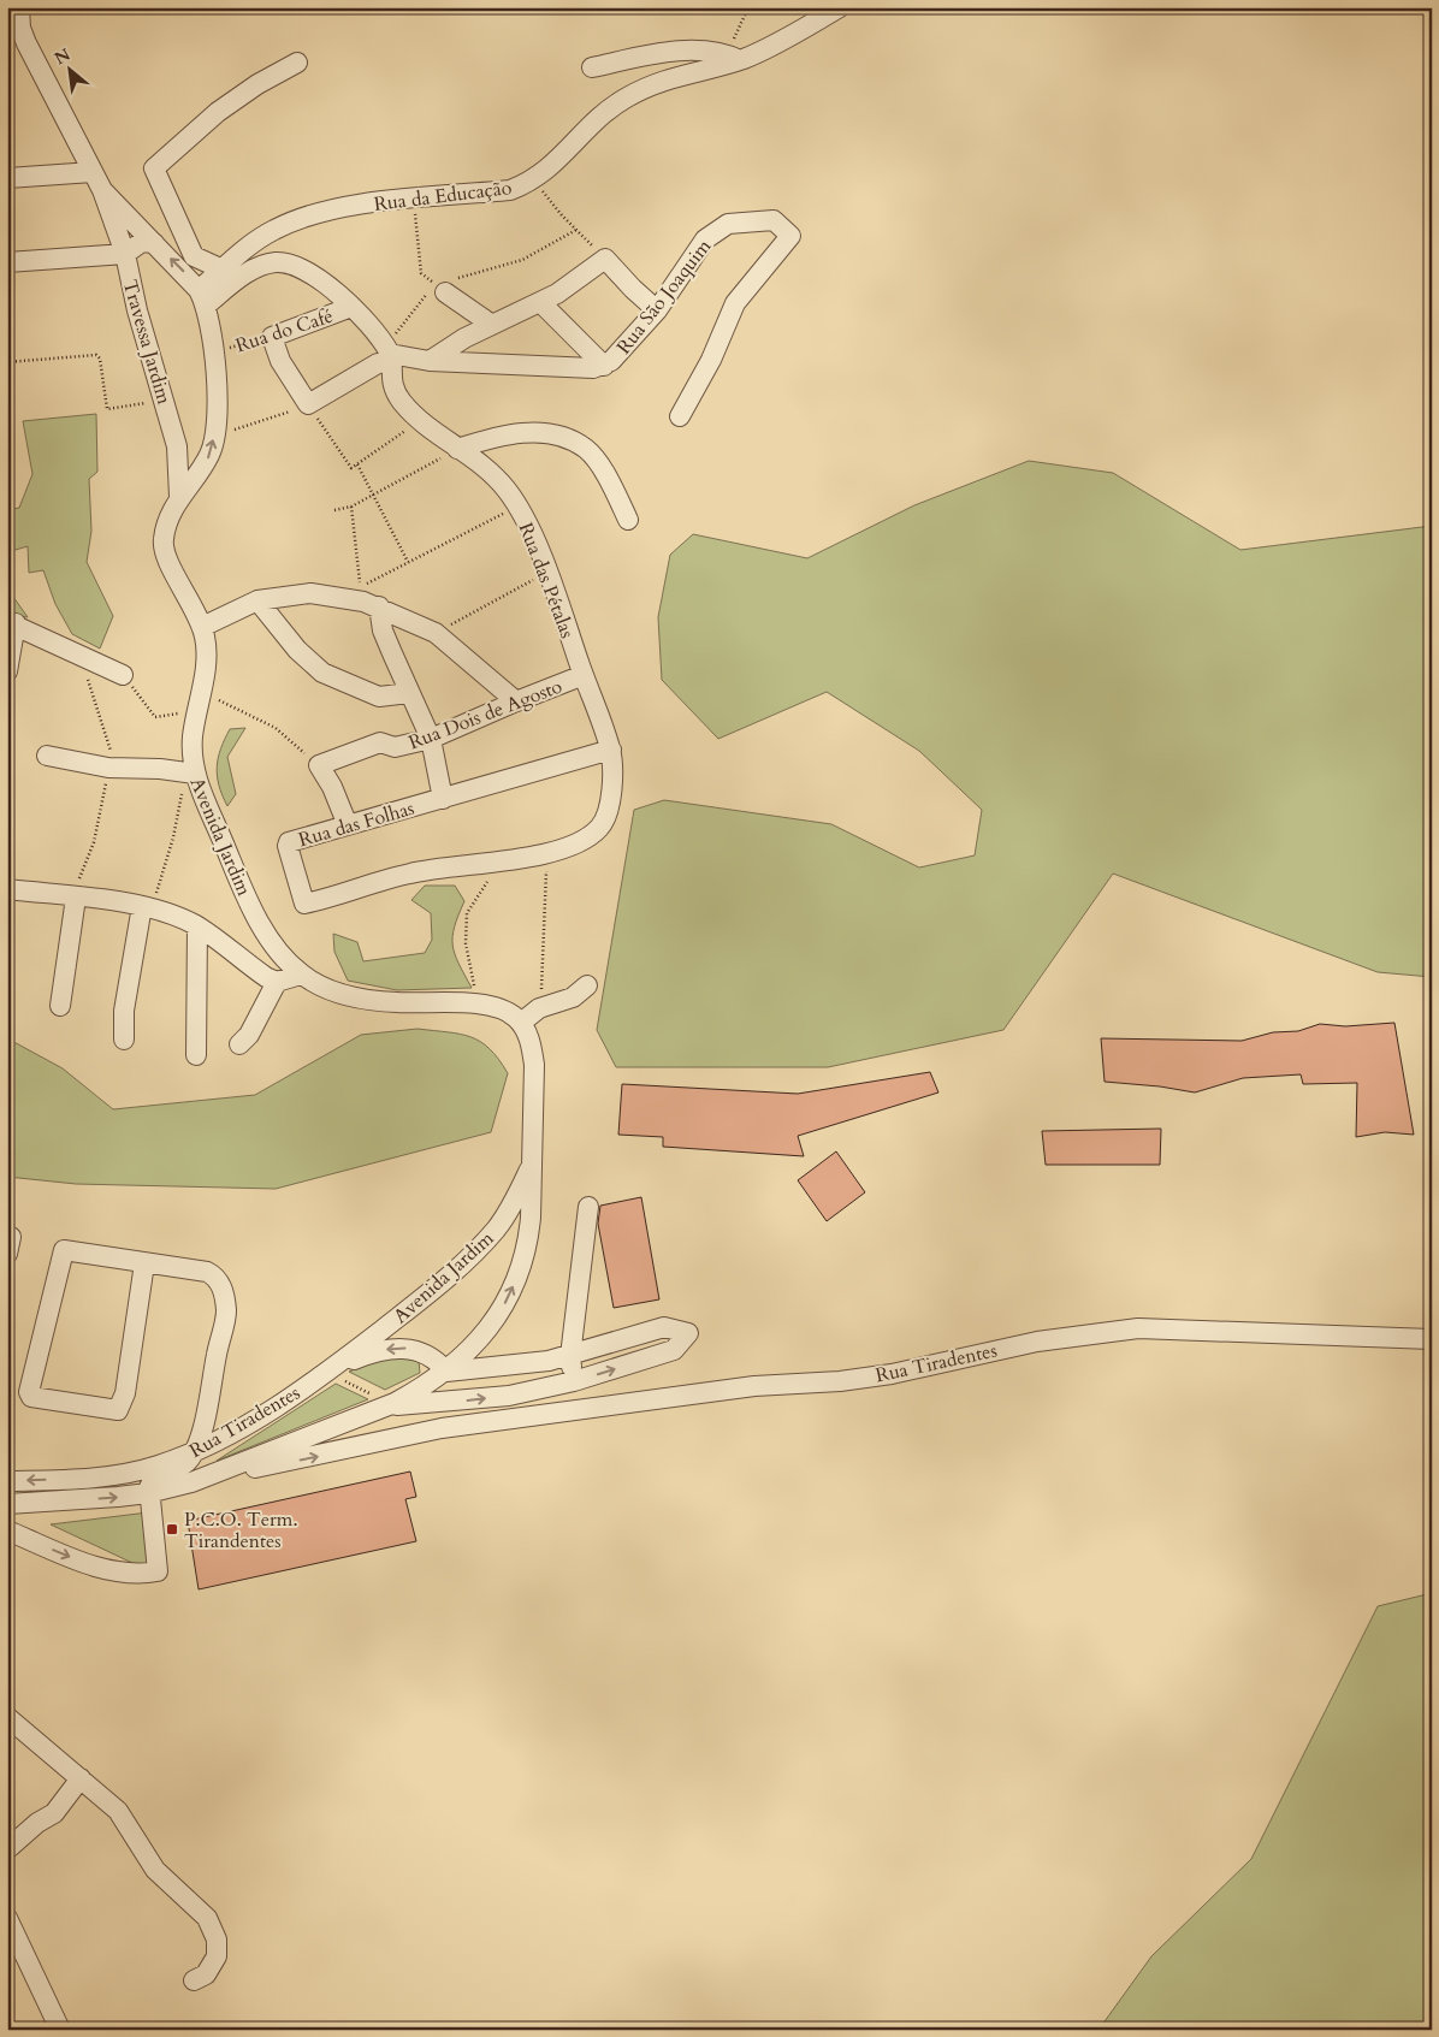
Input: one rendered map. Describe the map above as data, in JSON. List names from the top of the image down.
{
  "streets": {
    "street": [
      "Rua da Educação",
      "Rua São Joaquim",
      "Rua do Café",
      "Travessa Jardim",
      "Rua das Pétalas",
      "Rua Dois de Agosto",
      "Rua das Folhas",
      "Avenida Jardim",
      "Rua Tiradentes"
    ]
  },
  "crossings": [
    ["Rua da Educação", "Avenida Jardim"],
    ["Rua São Joaquim", "Rua das Pétalas"],
    ["Rua do Café", "Avenida Jardim"],
    ["Travessa Jardim", "Avenida Jardim"],
    ["Rua das Pétalas", "Rua Dois de Agosto"],
    ["Rua das Pétalas", "Rua das Folhas"],
    ["Avenida Jardim", "Rua Tiradentes"]
  ],
  "places": {
    "transit": ["P.C.O. Term. Tirandentes"]
  },
  "north": "top left"
}
